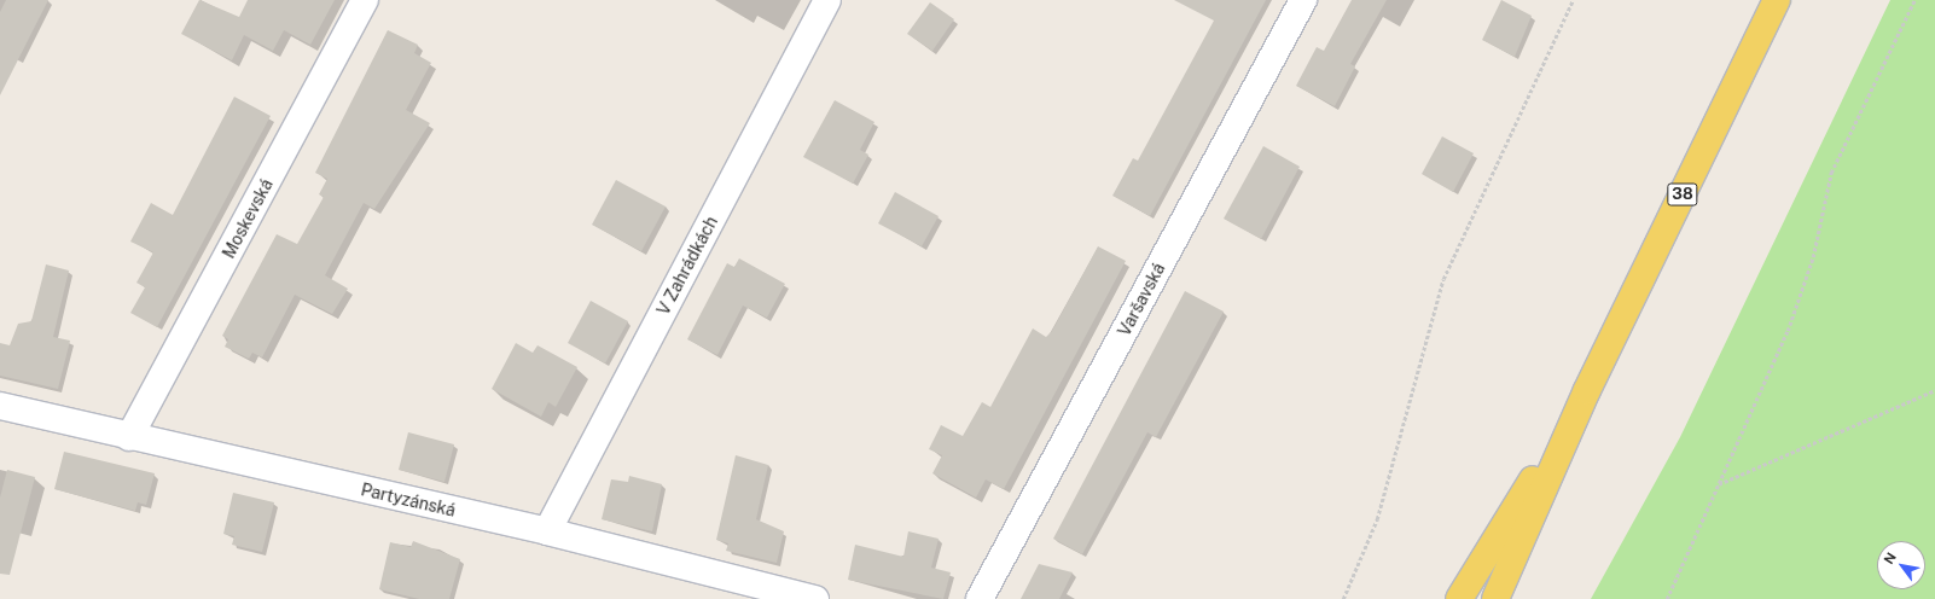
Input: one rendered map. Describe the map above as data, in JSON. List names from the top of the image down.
{
  "streets": {
    "main road": ["38"],
    "street": [
      "Moskevská",
      "V Zahrádkách",
      "Varšavská",
      "Partyzánská"
    ]
  },
  "crossings": [
    ["Moskevská", "Partyzánská"],
    ["V Zahrádkách", "Partyzánská"]
  ],
  "north": "top left"
}
